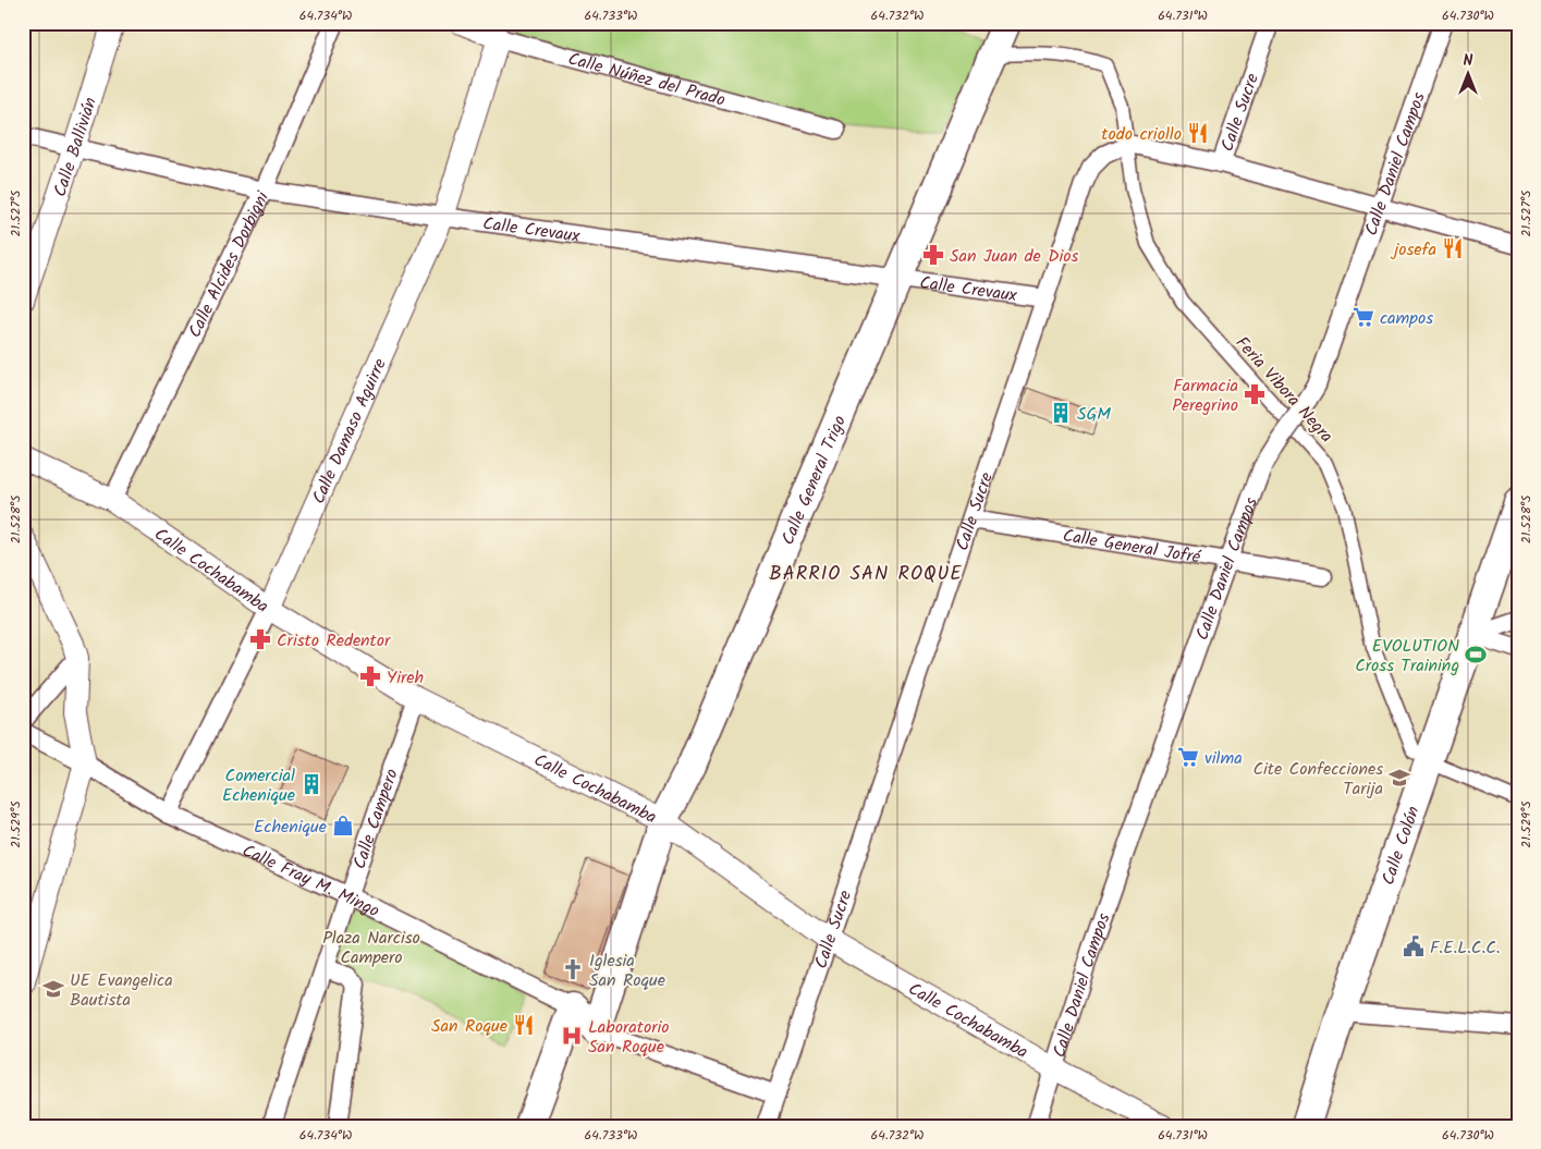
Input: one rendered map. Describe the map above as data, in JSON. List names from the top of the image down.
{
  "streets": {
    "main road": ["Calle General Trigo", "Calle Colón", "Calle Fray M. Mingo"],
    "street": [
      "Calle Núñez del Prado",
      "Calle Sucre",
      "Calle Ballivián",
      "Calle Daniel Campos",
      "Calle Crevaux",
      "Calle Alcides Dorbigni",
      "Feria Vibora Negra",
      "Calle Damaso Aguirre",
      "Calle General Jofré",
      "Calle Cochabamba",
      "Calle Campero"
    ]
  },
  "crossings": [
    ["Calle Núñez del Prado", "Calle Damaso Aguirre"],
    ["Calle Sucre", "Calle Crevaux"],
    ["Calle Sucre", "Feria Vibora Negra"],
    ["Calle Sucre", "Calle General Jofré"],
    ["Calle Sucre", "Calle Cochabamba"],
    ["Calle Sucre", "Calle Fray M. Mingo"],
    ["Calle Ballivián", "Calle Crevaux"],
    ["Calle Daniel Campos", "Calle General Jofré"],
    ["Calle Daniel Campos", "Calle Cochabamba"],
    ["Calle Crevaux", "Calle Alcides Dorbigni"],
    ["Calle Crevaux", "Calle Damaso Aguirre"],
    ["Calle Crevaux", "Calle General Trigo"],
    ["Calle Alcides Dorbigni", "Calle Cochabamba"],
    ["Feria Vibora Negra", "Calle General Trigo"],
    ["Feria Vibora Negra", "Calle Colón"],
    ["Calle Damaso Aguirre", "Calle Cochabamba"],
    ["Calle Damaso Aguirre", "Calle Fray M. Mingo"],
    ["Calle General Trigo", "Calle Cochabamba"],
    ["Calle General Trigo", "Calle Fray M. Mingo"],
    ["Calle Cochabamba", "Calle Campero"],
    ["Calle Campero", "Calle Fray M. Mingo"]
  ],
  "districts": ["BARRIO SAN ROQUE"],
  "parks": ["Plaza Narciso Campero"],
  "places": {
    "restaurant": ["todo criollo", "josefa", "San Roque"],
    "pharmacy": [
      "San Juan de Dios",
      "Farmacia Peregrino",
      "Cristo Redentor",
      "Yireh"
    ],
    "supermarket": ["campos", "vilma"],
    "building": ["SGM", "Comercial Echenique"],
    "sports": ["EVOLUTION Cross Training"],
    "school or university": ["Cite Confecciones Tarija", "UE Evangelica Bautista"],
    "shop": ["Echenique"],
    "public building": ["F.E.L.C.C."],
    "church": ["Iglesia San Roque"],
    "hospital": ["Laboratorio San Roque"]
  },
  "north": "top",
  "coordinates": [
    "64.734°W",
    "64.733°W",
    "64.732°W",
    "64.731°W",
    "64.730°W",
    "21.527°S",
    "21.528°S",
    "21.529°S"
  ]
}
